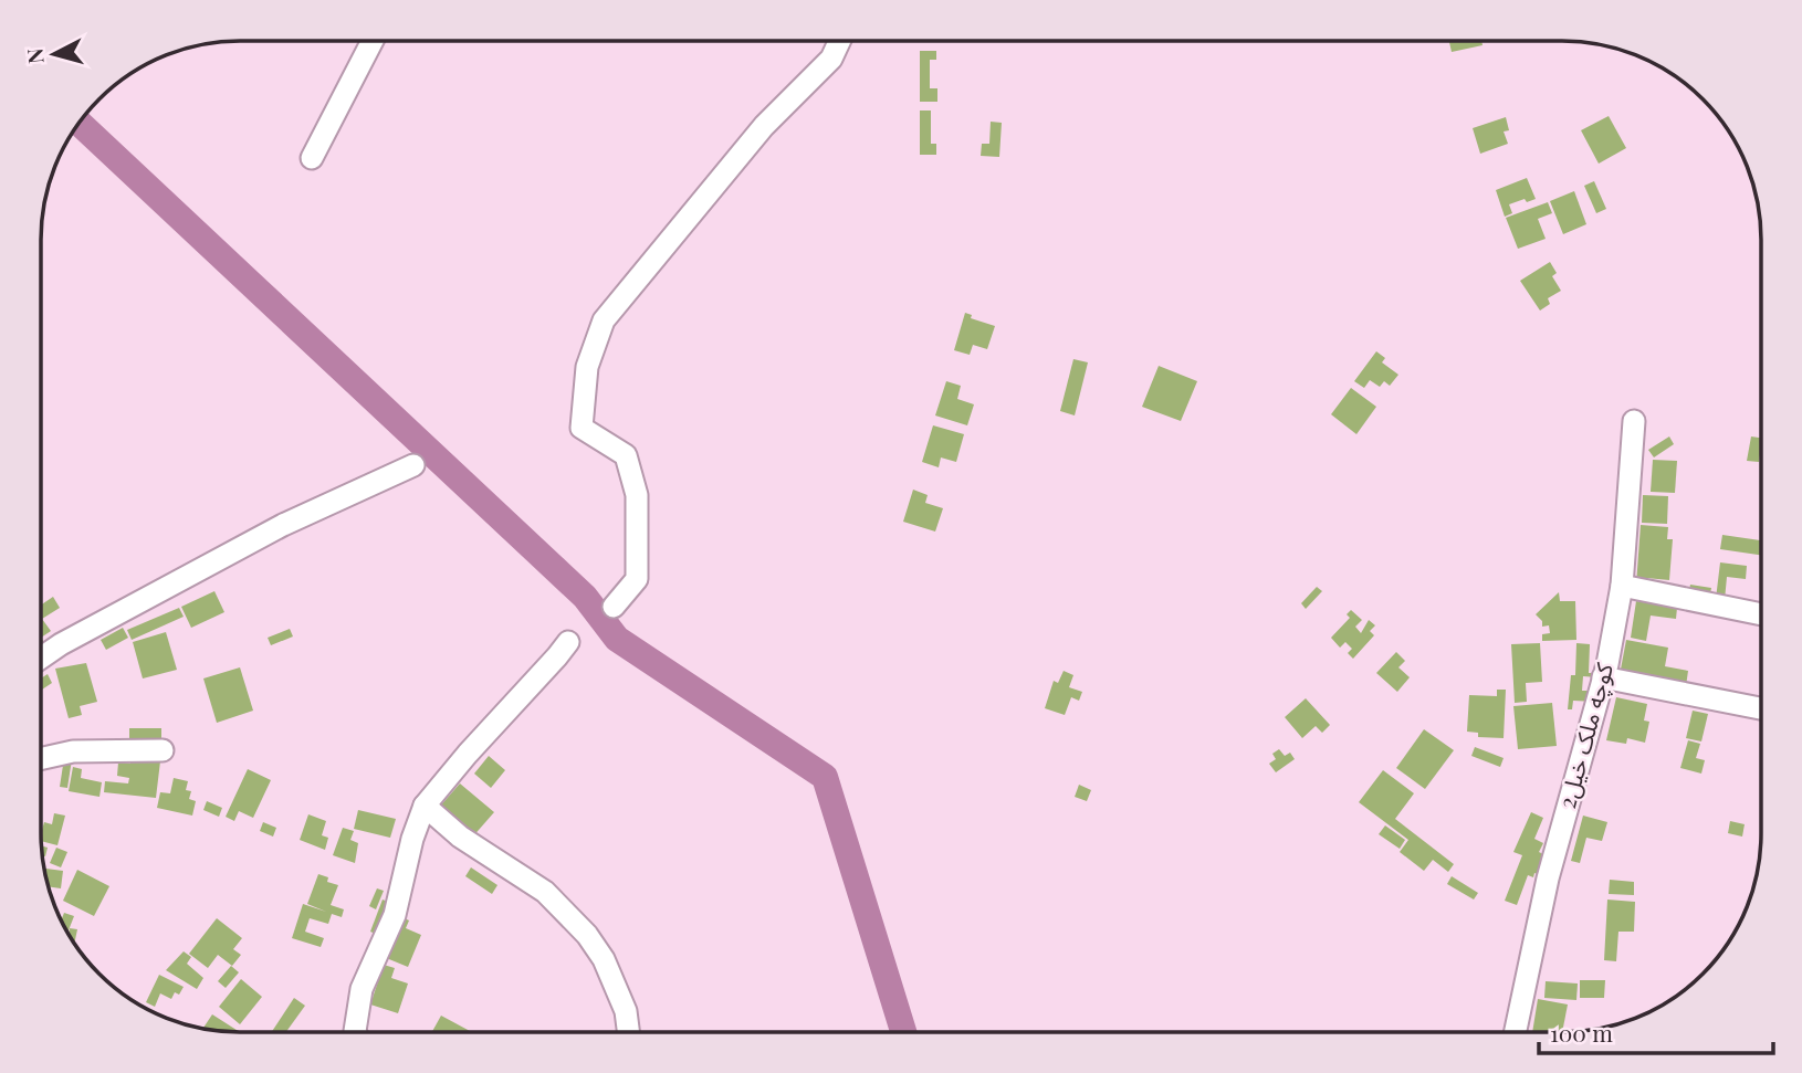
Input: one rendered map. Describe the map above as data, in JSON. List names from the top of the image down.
{
  "streets": {
    "street": ["کوچه ملک خیل2"]
  },
  "scale_bar": "100 m",
  "north": "left"
}
